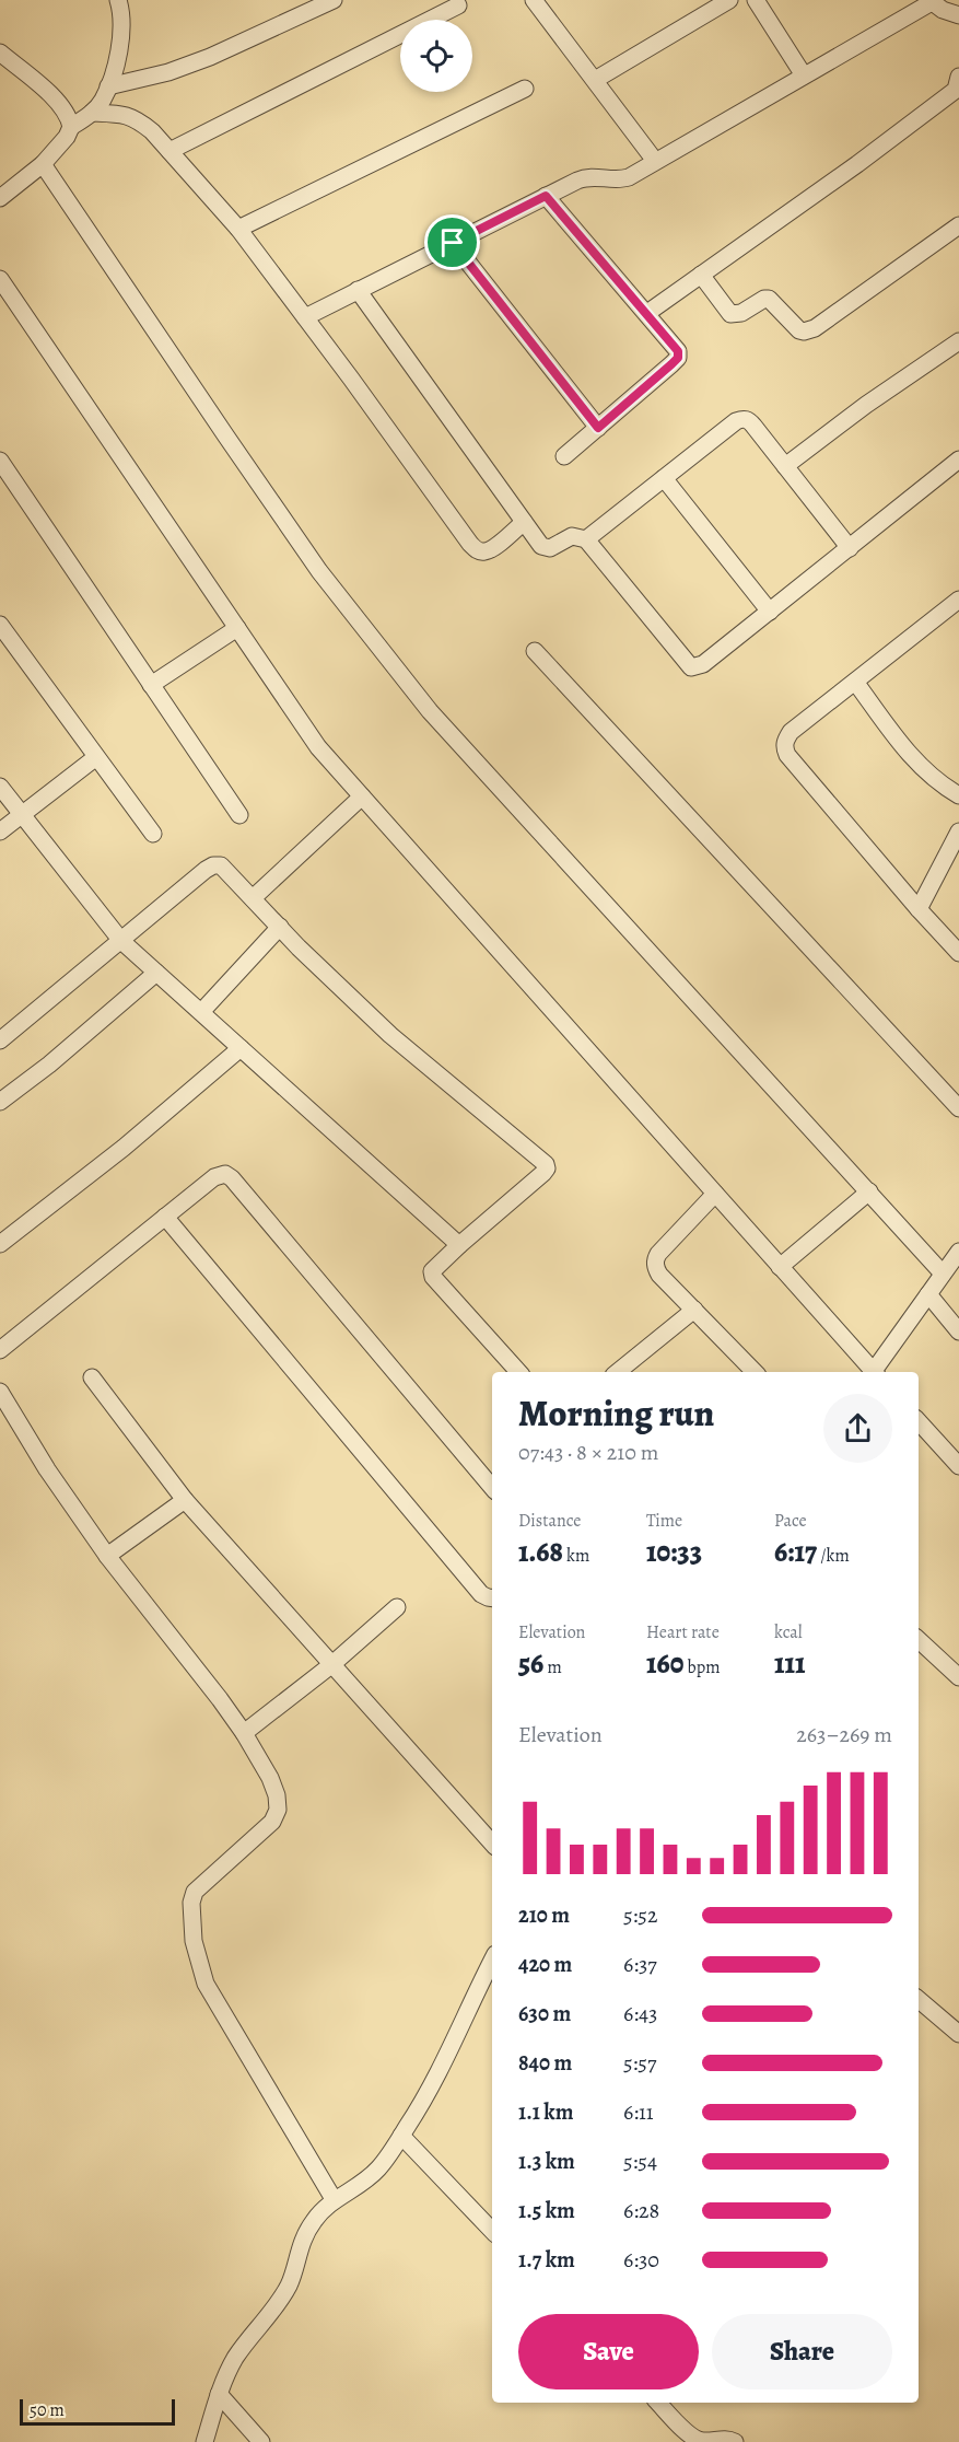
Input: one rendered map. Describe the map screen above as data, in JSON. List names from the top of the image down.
{
  "scale_bar": "50 m",
  "page": {
    "heading": ["Morning run", "07:43 · 8 × 210 m"],
    "stats": [
      ["Distance", "1.68 km"],
      ["Time", "10:33"],
      ["Pace", "6:17 /km"],
      ["Elevation", "56 m"],
      ["Heart rate", "160 bpm"],
      ["kcal", "111"]
    ],
    "chart": ["Elevation", "263–269 m"],
    "list": [
      {
        "name": "210 m",
        "note": "5:52"
      },
      {
        "name": "420 m",
        "note": "6:37"
      },
      {
        "name": "630 m",
        "note": "6:43"
      },
      {
        "name": "840 m",
        "note": "5:57"
      },
      {
        "name": "1.1 km",
        "note": "6:11"
      },
      {
        "name": "1.3 km",
        "note": "5:54"
      },
      {
        "name": "1.5 km",
        "note": "6:28"
      },
      {
        "name": "1.7 km",
        "note": "6:30"
      }
    ],
    "buttons": ["Save", "Share"],
    "scale": "50 m"
  }
}
